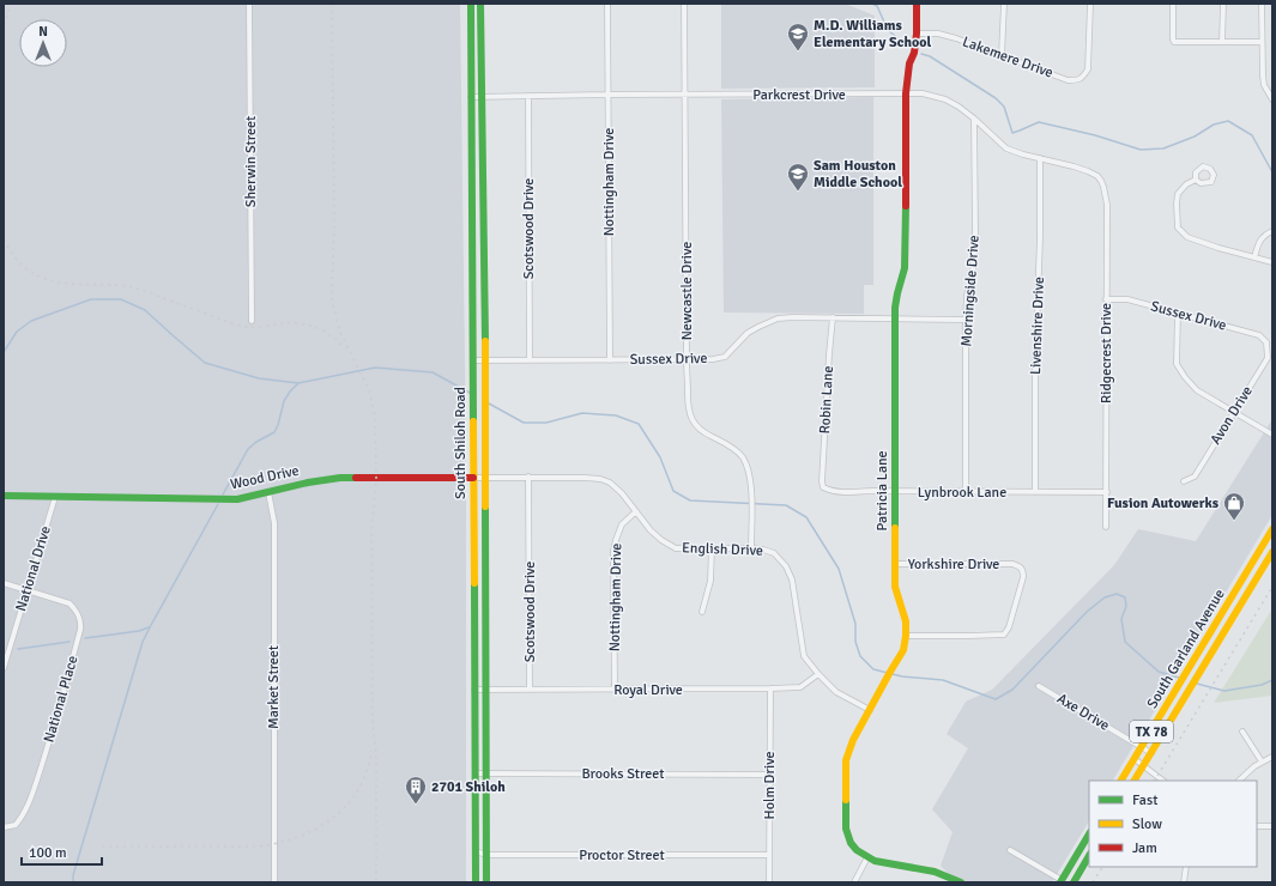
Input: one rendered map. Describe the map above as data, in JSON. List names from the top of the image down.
{
  "streets": {
    "main road": [
      "South Shiloh Road",
      "Wood Drive",
      "Patricia Lane",
      "South Garland Avenue",
      "TX 78"
    ],
    "street": [
      "Lakemere Drive",
      "Parkcrest Drive",
      "Sherwin Street",
      "Nottingham Drive",
      "Scotswood Drive",
      "Newcastle Drive",
      "Morningside Drive",
      "Sussex Drive",
      "Livenshire Drive",
      "Ridgecrest Drive",
      "Robin Lane",
      "Avon Drive",
      "Lynbrook Lane",
      "English Drive",
      "Yorkshire Drive",
      "National Drive",
      "Market Street",
      "Royal Drive",
      "National Place",
      "Axe Drive",
      "Brooks Street",
      "Holm Drive",
      "Proctor Street"
    ]
  },
  "crossings": [
    ["Lakemere Drive", "Patricia Lane"],
    ["Parkcrest Drive", "Nottingham Drive"],
    ["Parkcrest Drive", "Scotswood Drive"],
    ["Parkcrest Drive", "Newcastle Drive"],
    ["Parkcrest Drive", "Morningside Drive"],
    ["Parkcrest Drive", "Livenshire Drive"],
    ["Parkcrest Drive", "Ridgecrest Drive"],
    ["Parkcrest Drive", "South Shiloh Road"],
    ["Parkcrest Drive", "Patricia Lane"],
    ["Nottingham Drive", "Sussex Drive"],
    ["Nottingham Drive", "English Drive"],
    ["Nottingham Drive", "Royal Drive"],
    ["Scotswood Drive", "Sussex Drive"],
    ["Scotswood Drive", "English Drive"],
    ["Scotswood Drive", "Royal Drive"],
    ["Newcastle Drive", "Sussex Drive"],
    ["Newcastle Drive", "English Drive"],
    ["Morningside Drive", "Sussex Drive"],
    ["Morningside Drive", "Lynbrook Lane"],
    ["Sussex Drive", "Ridgecrest Drive"],
    ["Sussex Drive", "Robin Lane"],
    ["Sussex Drive", "Avon Drive"],
    ["Sussex Drive", "South Shiloh Road"],
    ["Sussex Drive", "Patricia Lane"],
    ["Livenshire Drive", "Lynbrook Lane"],
    ["Ridgecrest Drive", "Lynbrook Lane"],
    ["Robin Lane", "Lynbrook Lane"],
    ["South Shiloh Road", "Wood Drive"],
    ["South Shiloh Road", "English Drive"],
    ["South Shiloh Road", "Royal Drive"],
    ["South Shiloh Road", "Brooks Street"],
    ["South Shiloh Road", "Proctor Street"],
    ["Wood Drive", "English Drive"],
    ["Wood Drive", "National Drive"],
    ["Wood Drive", "Market Street"],
    ["Patricia Lane", "Lynbrook Lane"],
    ["Patricia Lane", "English Drive"],
    ["Patricia Lane", "Yorkshire Drive"],
    ["English Drive", "Royal Drive"],
    ["National Drive", "National Place"],
    ["South Garland Avenue", "Axe Drive"],
    ["Royal Drive", "Holm Drive"],
    ["Brooks Street", "Holm Drive"],
    ["Holm Drive", "Proctor Street"]
  ],
  "places": {
    "school or university": ["M.D. Williams Elementary School", "Sam Houston Middle School"],
    "shop": ["Fusion Autowerks"],
    "building": ["2701 Shiloh"]
  },
  "legend": ["Fast", "Slow", "Jam"],
  "scale_bar": "100 m",
  "north": "top"
}
